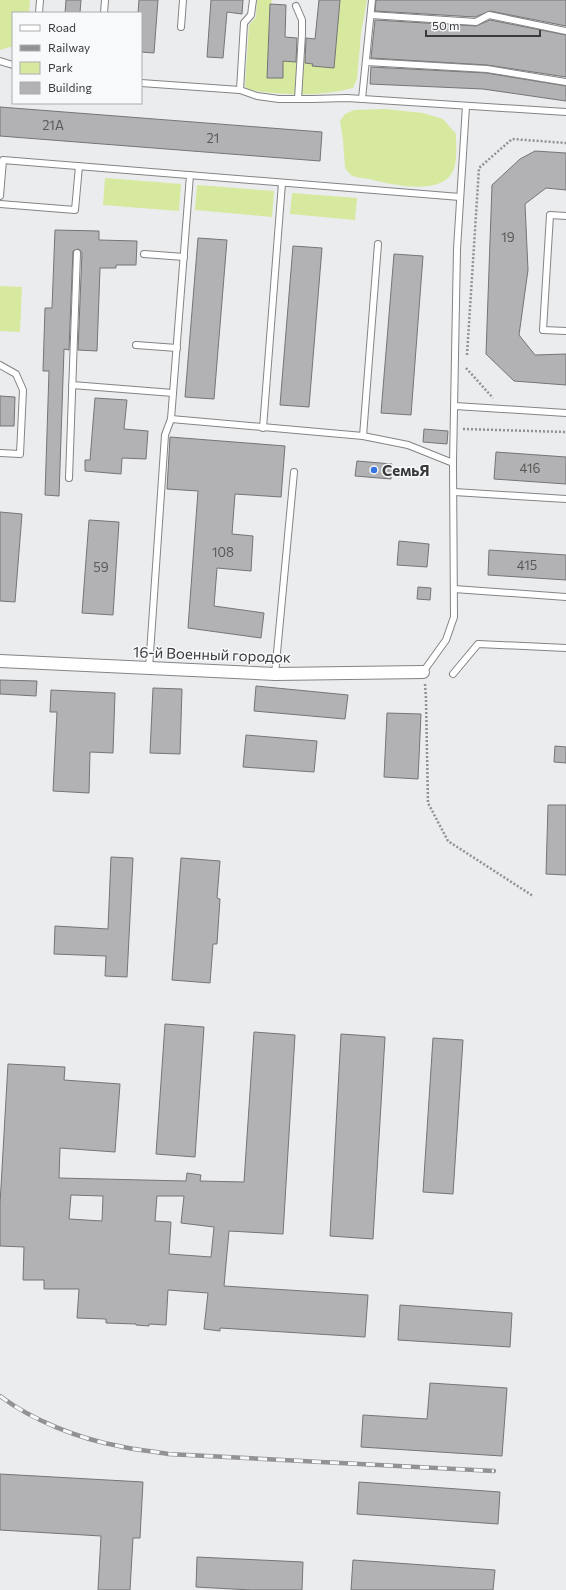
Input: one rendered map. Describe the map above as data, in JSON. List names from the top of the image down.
{
  "streets": {
    "street": ["16-й Военный городок"]
  },
  "places": ["СемьЯ"],
  "house_numbers": [
    "21А",
    "21",
    "19",
    "416",
    "108",
    "415",
    "59"
  ],
  "legend": [
    "Road",
    "Railway",
    "Park",
    "Building"
  ],
  "scale_bar": "50 m"
}
